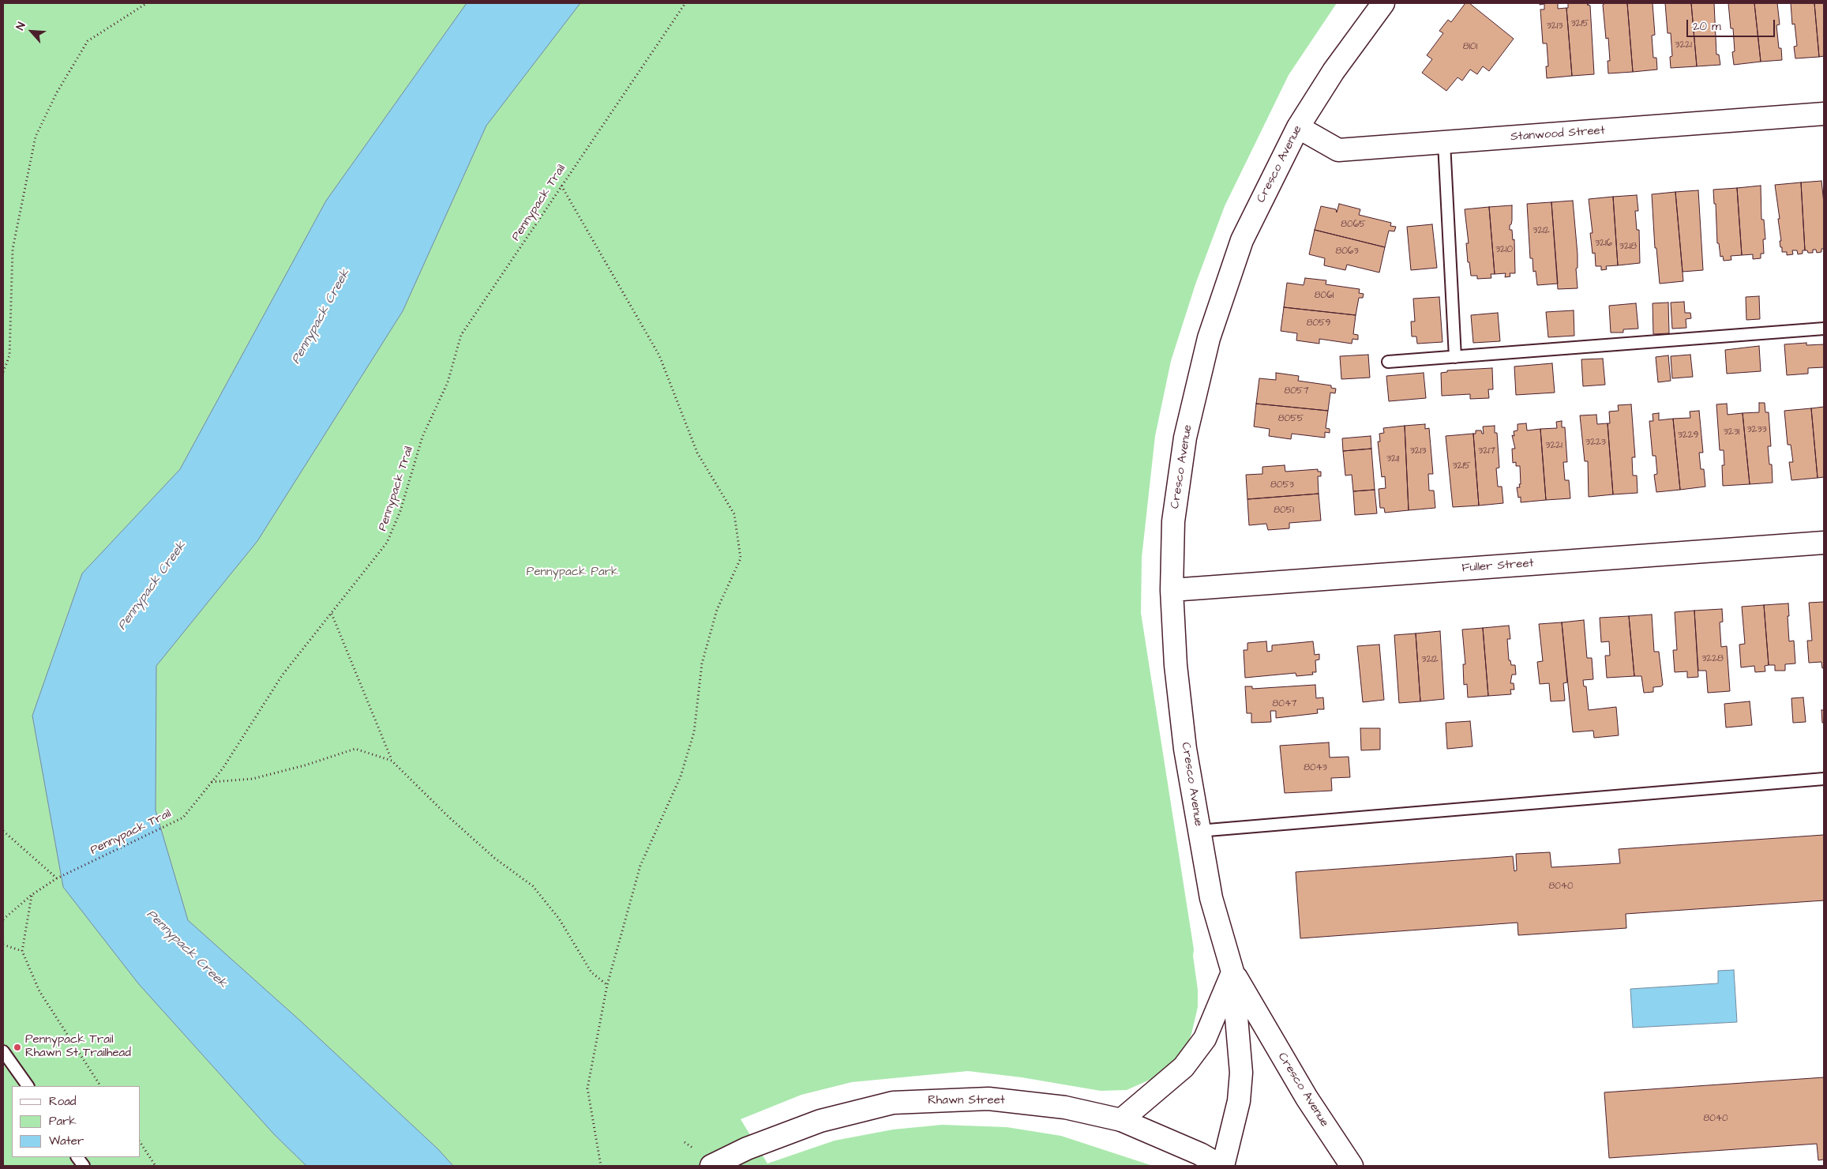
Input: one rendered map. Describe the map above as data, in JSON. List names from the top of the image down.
{
  "streets": {
    "street": [
      "Stanwood Street",
      "Cresco Avenue",
      "Fuller Street",
      "Rhawn Street"
    ],
    "path": ["Pennypack Trail"]
  },
  "crossings": [
    ["Stanwood Street", "Cresco Avenue"],
    ["Cresco Avenue", "Fuller Street"]
  ],
  "water": ["Pennypack Creek"],
  "parks": ["Pennypack Park"],
  "places": ["Pennypack Trail Rhawn St Trailhead"],
  "house_numbers": [
    "3215",
    "3213",
    "3221",
    "8101",
    "8065",
    "3212",
    "3216",
    "3218",
    "3210",
    "8063",
    "8061",
    "8059",
    "8057",
    "8055",
    "3233",
    "3231",
    "3229",
    "3223",
    "3221",
    "3213",
    "3217",
    "3211",
    "3215",
    "8053",
    "8051",
    "3228",
    "3212",
    "8047",
    "8043",
    "8040",
    "8040"
  ],
  "legend": ["Road", "Park", "Water"],
  "scale_bar": "20 m",
  "north": "top left"
}
